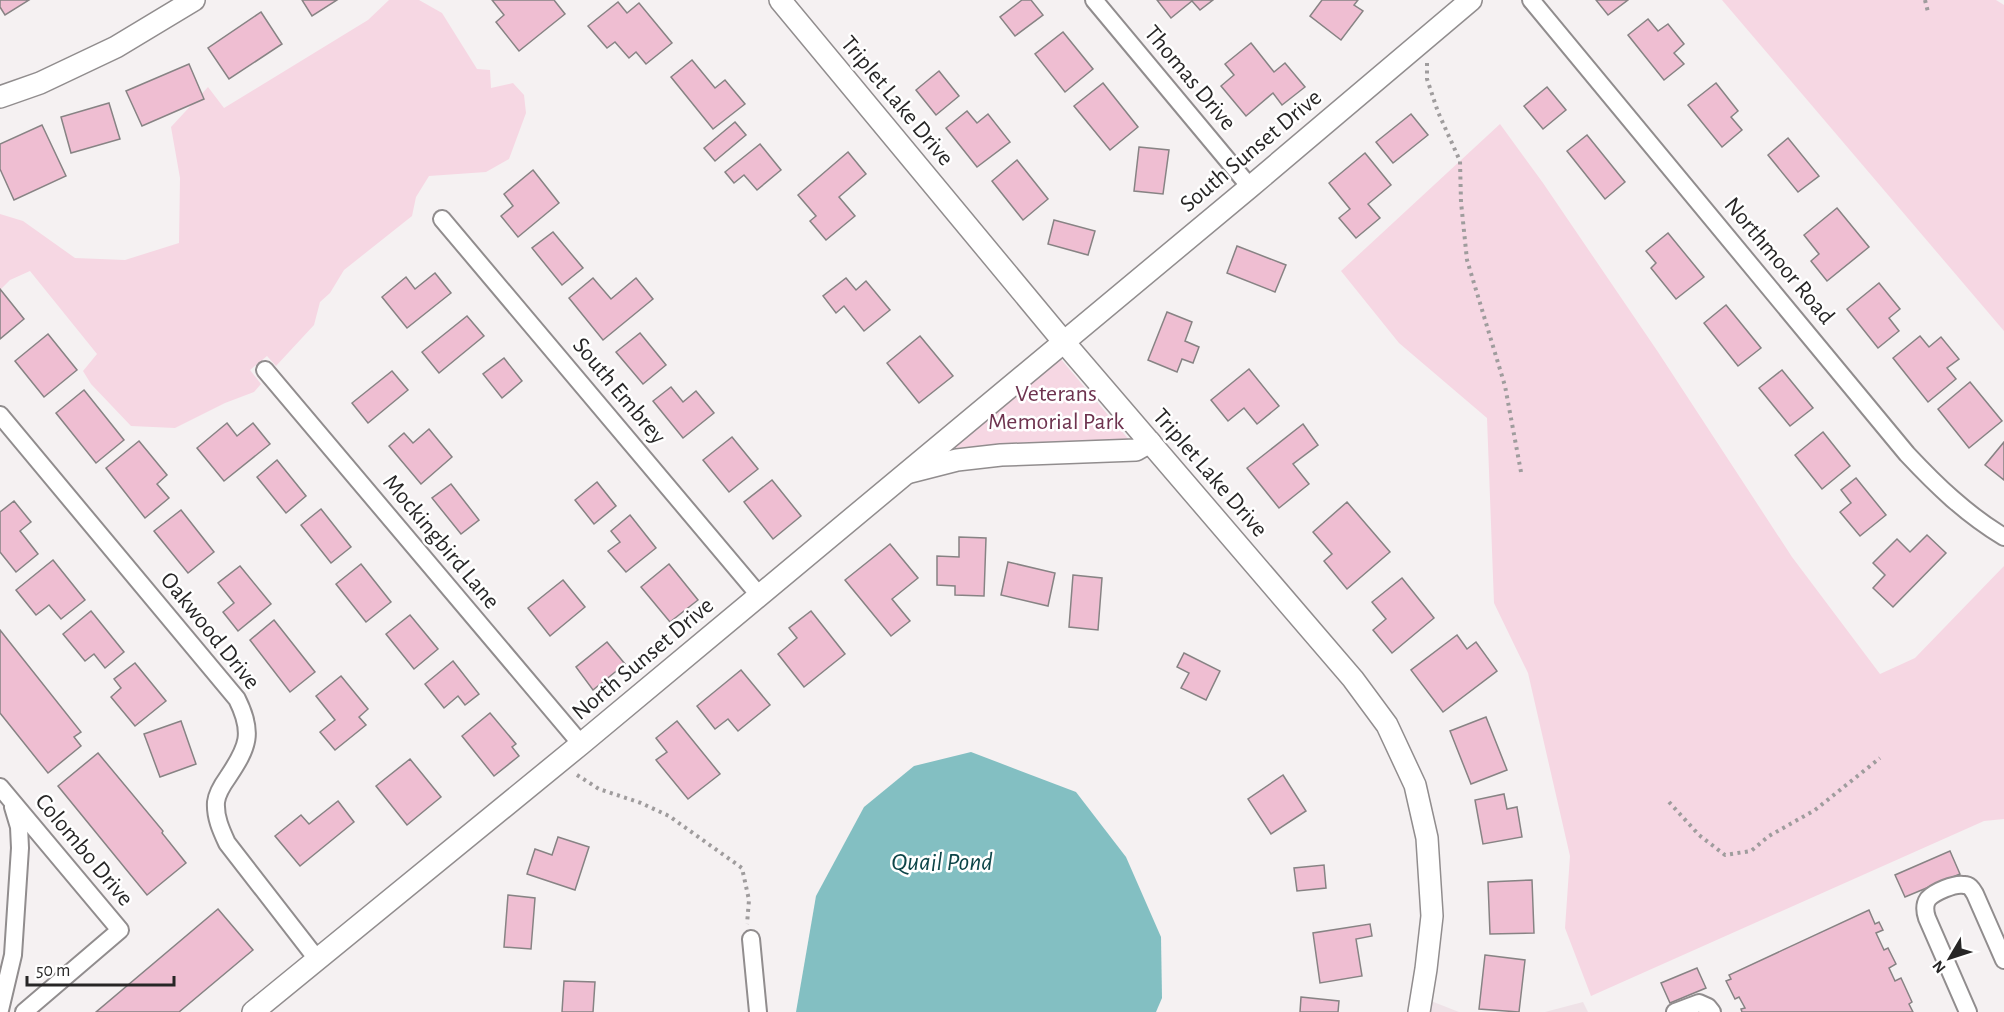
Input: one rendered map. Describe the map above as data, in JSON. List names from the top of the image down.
{
  "streets": {
    "street": [
      "Thomas Drive",
      "Triplet Lake Drive",
      "South Sunset Drive",
      "Northmoor Road",
      "South Embrey",
      "Mockingbird Lane",
      "Oakwood Drive",
      "North Sunset Drive",
      "Colombo Drive"
    ]
  },
  "crossings": [
    ["Thomas Drive", "South Sunset Drive"],
    ["Triplet Lake Drive", "South Sunset Drive"],
    ["Triplet Lake Drive", "North Sunset Drive"],
    ["South Sunset Drive", "North Sunset Drive"],
    ["South Embrey", "North Sunset Drive"],
    ["Mockingbird Lane", "North Sunset Drive"],
    ["Oakwood Drive", "North Sunset Drive"]
  ],
  "water": ["Quail Pond"],
  "parks": ["Veterans Memorial Park"],
  "scale_bar": "50 m",
  "north": "bottom left"
}
